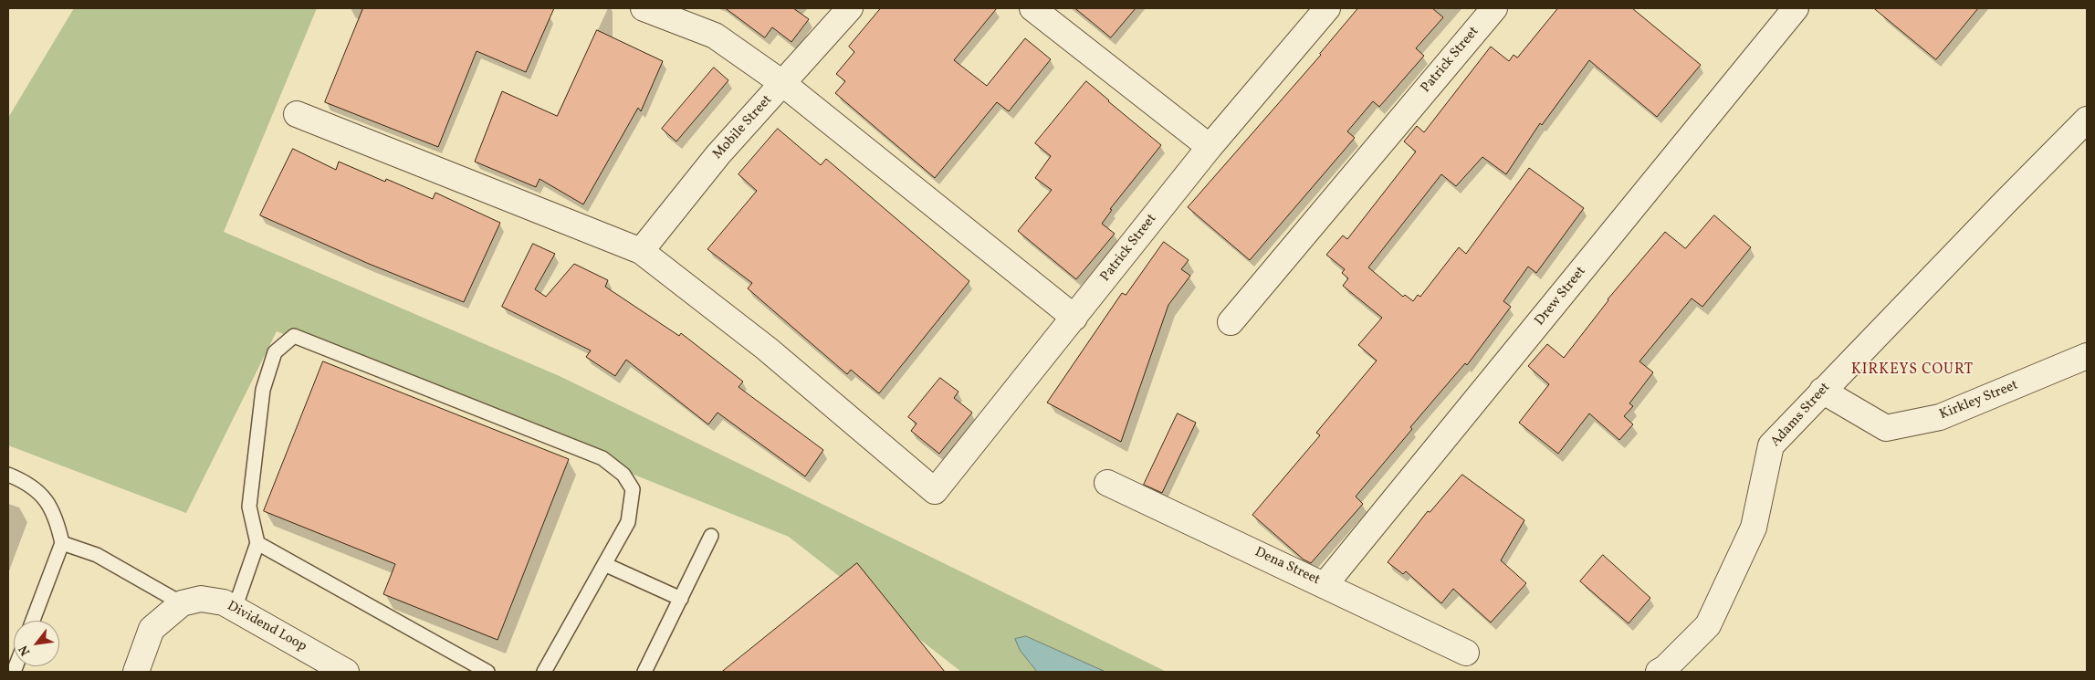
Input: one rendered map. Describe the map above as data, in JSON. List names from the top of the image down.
{
  "streets": {
    "street": [
      "Patrick Street",
      "Mobile Street",
      "Drew Street",
      "Kirkley Street",
      "Adams Street",
      "Dena Street",
      "Dividend Loop"
    ]
  },
  "crossings": [
    ["Patrick Street", "Mobile Street"],
    ["Drew Street", "Dena Street"],
    ["Kirkley Street", "Adams Street"]
  ],
  "districts": ["KIRKEYS COURT"],
  "north": "bottom left"
}
